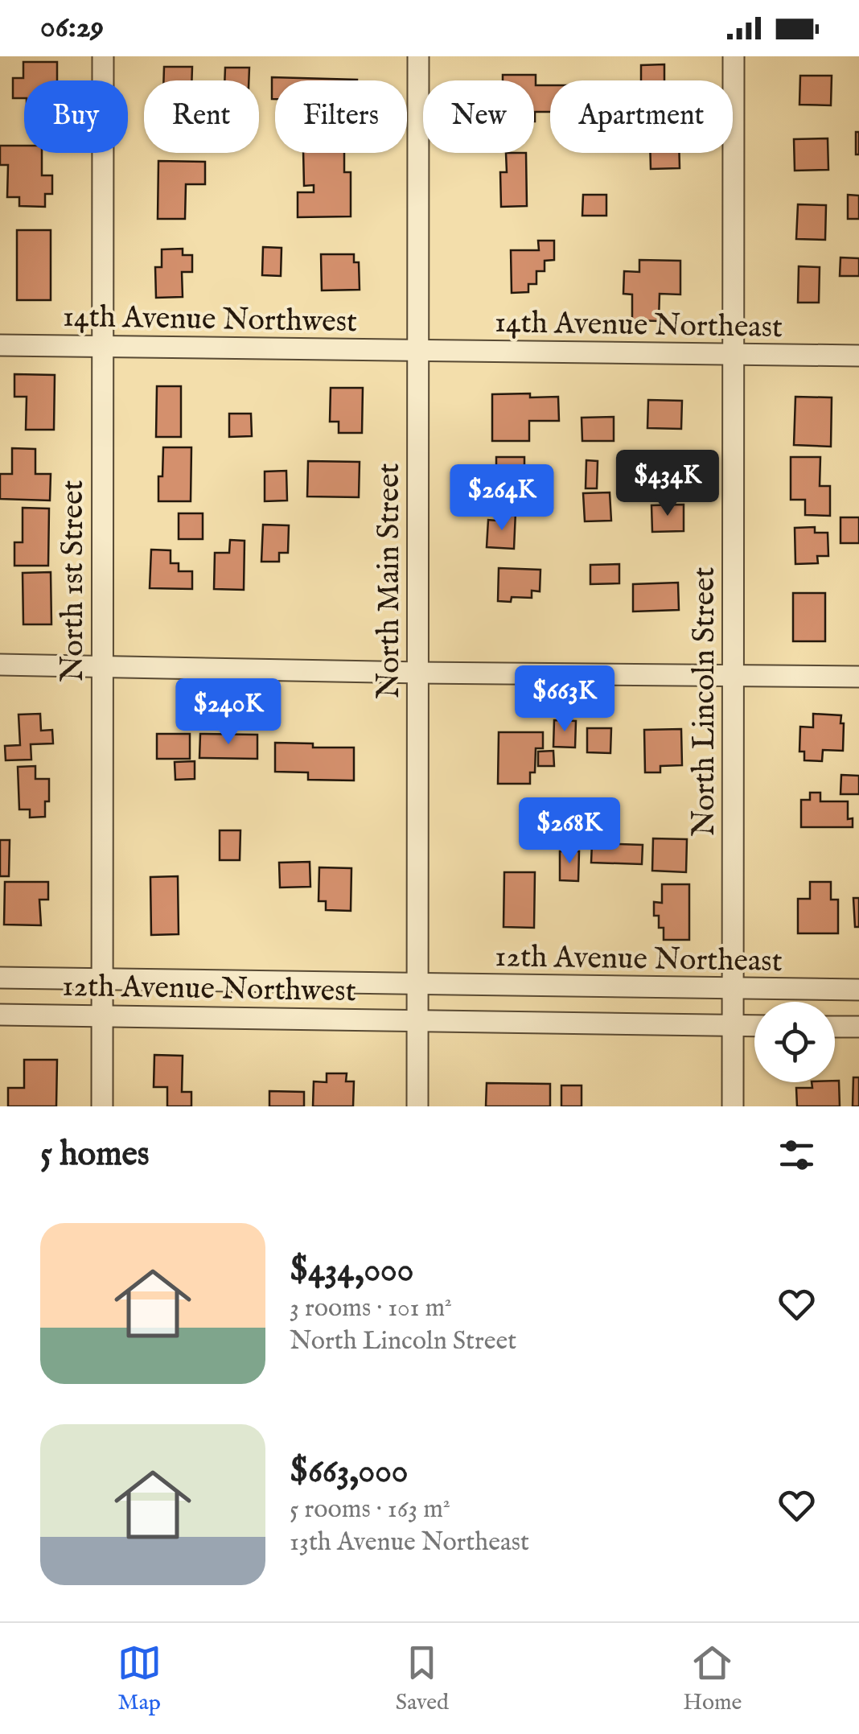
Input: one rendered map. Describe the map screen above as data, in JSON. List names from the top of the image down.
{
  "streets": {
    "street": [
      "14th Avenue Northwest",
      "14th Avenue Northeast",
      "North 1st Street",
      "North Main Street",
      "North Lincoln Street",
      "12th Avenue Northeast",
      "12th Avenue Northwest"
    ]
  },
  "crossings": [
    ["14th Avenue Northwest", "14th Avenue Northeast"],
    ["14th Avenue Northwest", "North 1st Street"],
    ["14th Avenue Northwest", "North Main Street"],
    ["14th Avenue Northeast", "North Main Street"],
    ["14th Avenue Northeast", "North Lincoln Street"],
    ["North 1st Street", "12th Avenue Northwest"],
    ["North Main Street", "12th Avenue Northeast"],
    ["North Main Street", "12th Avenue Northwest"],
    ["North Lincoln Street", "12th Avenue Northeast"],
    ["12th Avenue Northeast", "12th Avenue Northwest"]
  ],
  "page": {
    "status": "06:29",
    "chip": [
      "Buy",
      "Rent",
      "Filters",
      "New",
      "Apartment"
    ],
    "price": [
      "$434K",
      "$264K",
      "$663K",
      "$240K",
      "$268K"
    ],
    "heading": "5 homes",
    "list": [
      {
        "name": "$434,000",
        "note": "3 rooms · 101 m² · North Lincoln Street"
      },
      {
        "name": "$663,000",
        "note": "5 rooms · 163 m² · 13th Avenue Northeast"
      }
    ],
    "tabs": ["Map", "Saved", "Home"]
  }
}
